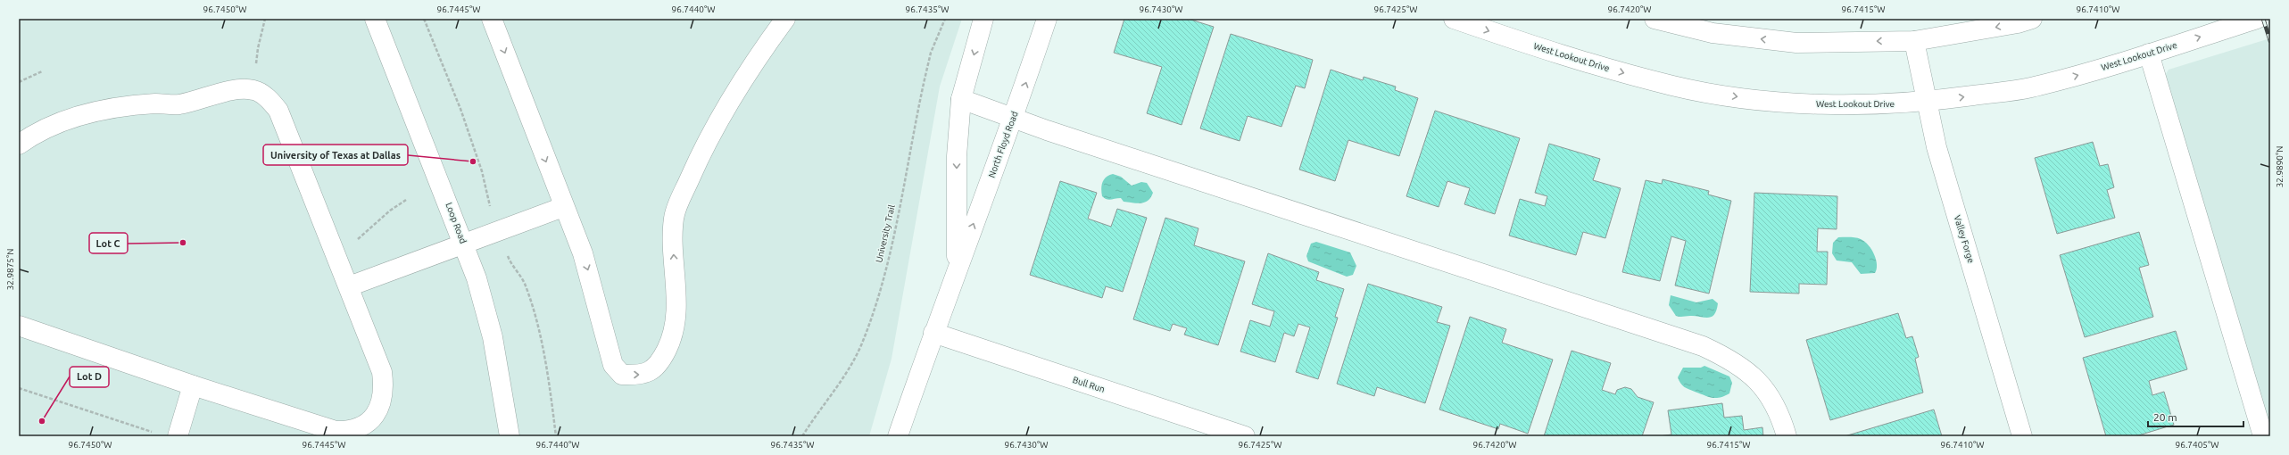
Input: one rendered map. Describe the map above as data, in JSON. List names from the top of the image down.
{
  "streets": {
    "street": [
      "West Lookout Drive",
      "North Floyd Road",
      "Loop Road",
      "Valley Forge",
      "Bull Run"
    ],
    "path": ["University Trail"]
  },
  "crossings": [
    ["West Lookout Drive", "Valley Forge"],
    ["North Floyd Road", "Bull Run"]
  ],
  "places": ["University of Texas at Dallas", "Lot C", "Lot D"],
  "scale_bar": "20 m",
  "coordinates": [
    "96.7450°W",
    "96.7445°W",
    "96.7440°W",
    "96.7435°W",
    "96.7430°W",
    "96.7425°W",
    "96.7420°W",
    "96.7415°W",
    "96.7410°W",
    "32.9890°N",
    "32.9875°N",
    "96.7405°W"
  ]
}
